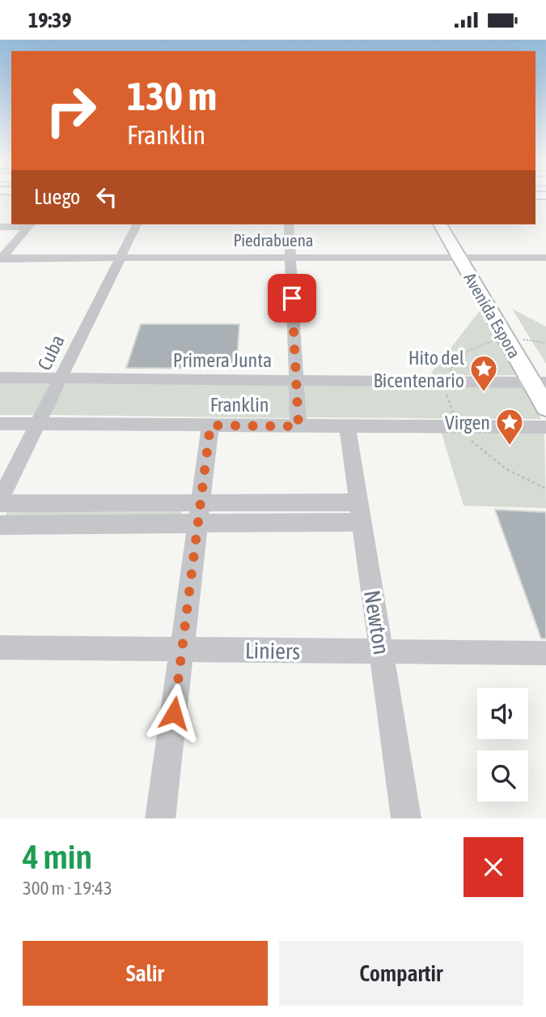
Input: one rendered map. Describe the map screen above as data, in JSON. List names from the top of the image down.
{
  "streets": {
    "main road": ["Avenida Espora"],
    "street": [
      "Piedrabuena",
      "Cuba",
      "Primera Junta",
      "Franklin",
      "Newton",
      "Liniers"
    ]
  },
  "crossings": [
    ["Piedrabuena", "Avenida Espora"],
    ["Piedrabuena", "Cuba"],
    ["Avenida Espora", "Primera Junta"],
    ["Cuba", "Primera Junta"],
    ["Cuba", "Franklin"],
    ["Franklin", "Newton"],
    ["Newton", "Liniers"]
  ],
  "places": {
    "place": ["Hito del Bicentenario", "Virgen"]
  },
  "page": {
    "status": "19:39",
    "turn": ["130 m", "Franklin"],
    "then": "Luego",
    "heading": ["4 min", "300 m · 19:43"],
    "buttons": ["Salir", "Compartir"]
  }
}
